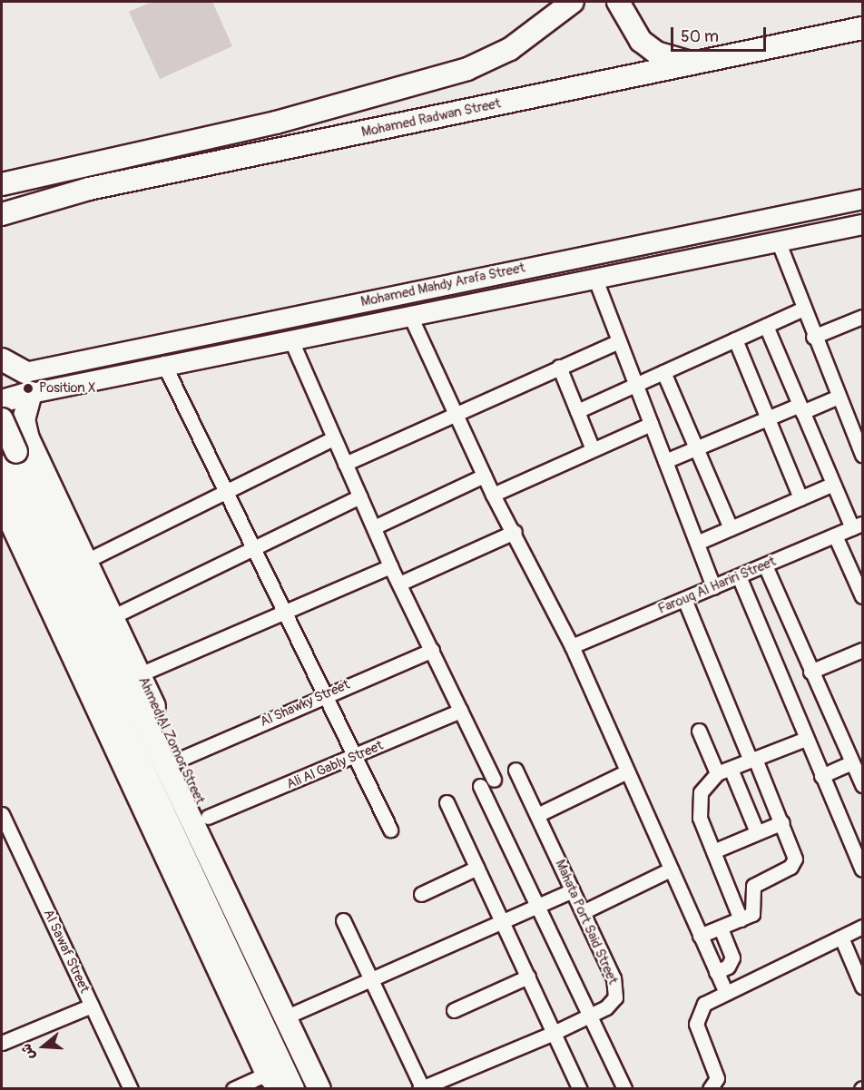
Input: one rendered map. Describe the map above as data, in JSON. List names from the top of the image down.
{
  "streets": {
    "main road": ["Mohamed Radwan Street", "Ahmed Al Zomor Street"],
    "street": [
      "Mohamed Mahdy Arafa Street",
      "Farouq Al Hariri Street",
      "Al Shawky Street",
      "Ali Al Gably Street",
      "Mahata Port Said Street",
      "Al Sawaf Street"
    ]
  },
  "crossings": [
    ["Mohamed Mahdy Arafa Street", "Ahmed Al Zomor Street"],
    ["Al Shawky Street", "Ahmed Al Zomor Street"],
    ["Ahmed Al Zomor Street", "Ali Al Gably Street"]
  ],
  "places": ["Position X"],
  "scale_bar": "50 m",
  "north": "left"
}
